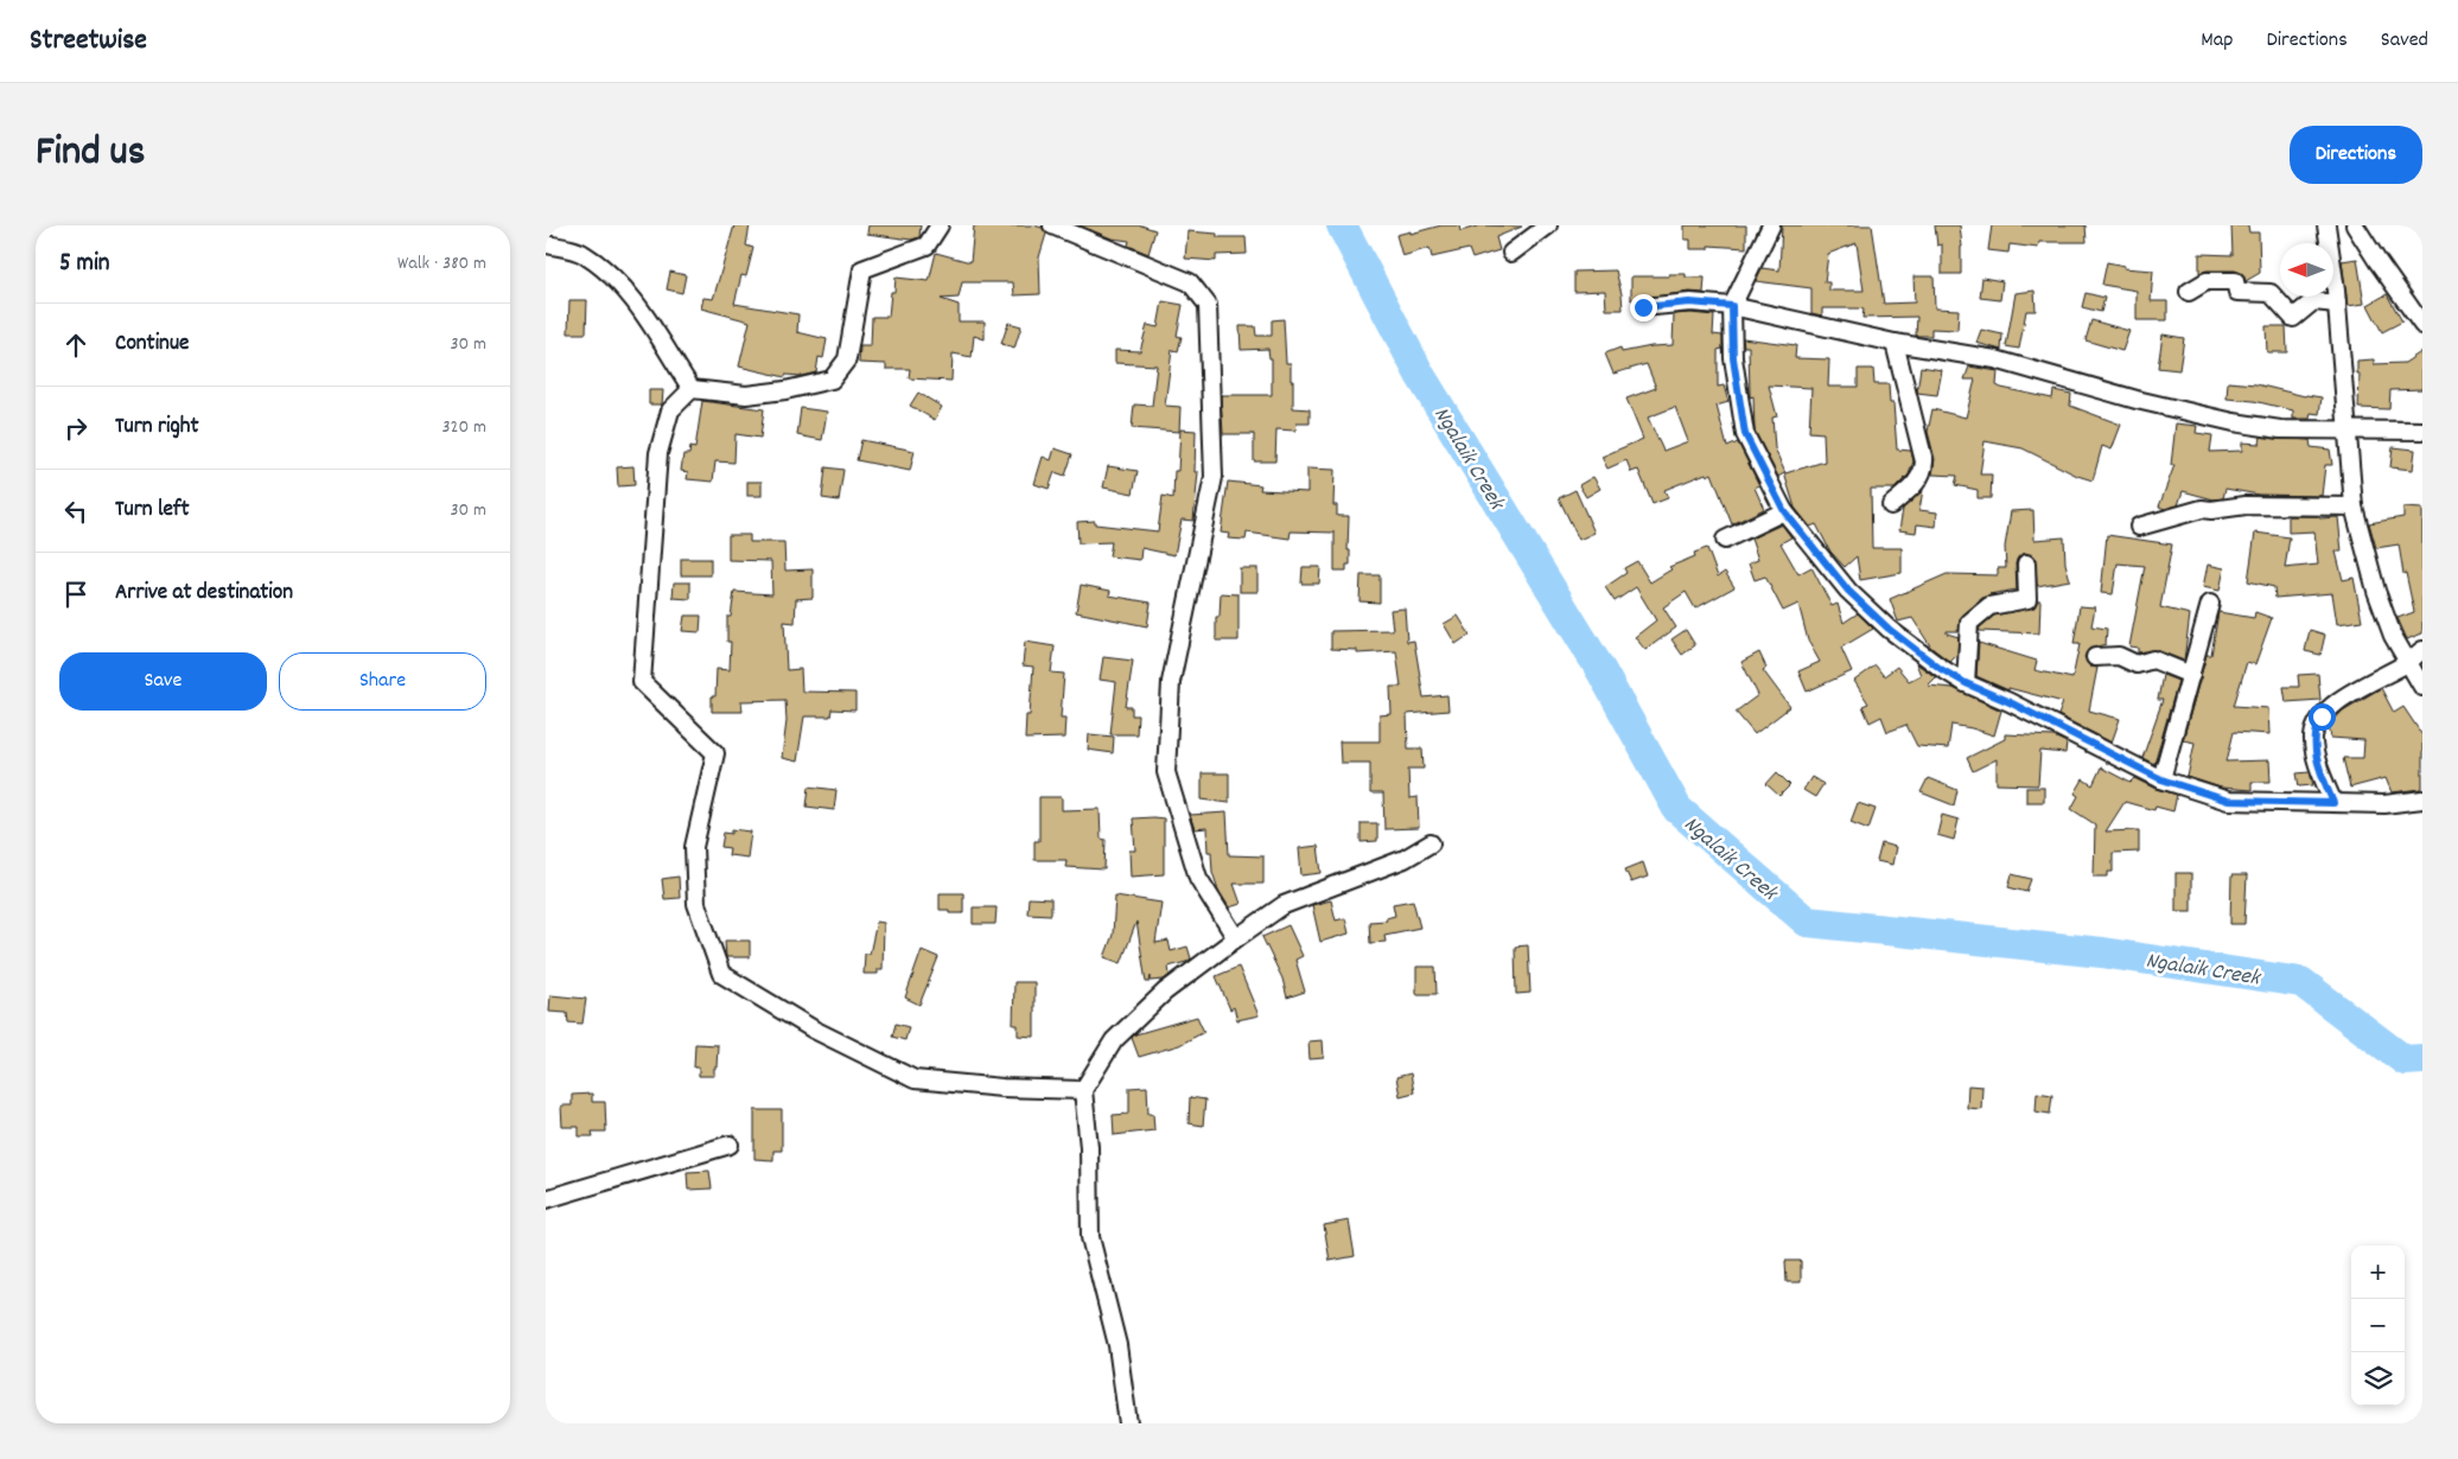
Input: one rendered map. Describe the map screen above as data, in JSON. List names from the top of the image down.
{
  "water": ["Ngalaik Creek"],
  "north": "left",
  "page": {
    "header": "Streetwise",
    "nav": ["Map", "Directions", "Saved"],
    "title": "Find us",
    "buttons": [
      "Directions",
      ["Save", "Share"]
    ],
    "heading": ["5 min", "Walk · 380 m"],
    "list": [
      ["Continue", "30 m"],
      ["Turn right", "320 m"],
      ["Turn left", "30 m"],
      "Arrive at destination"
    ],
    "map_buttons": ["+", "−"]
  }
}
